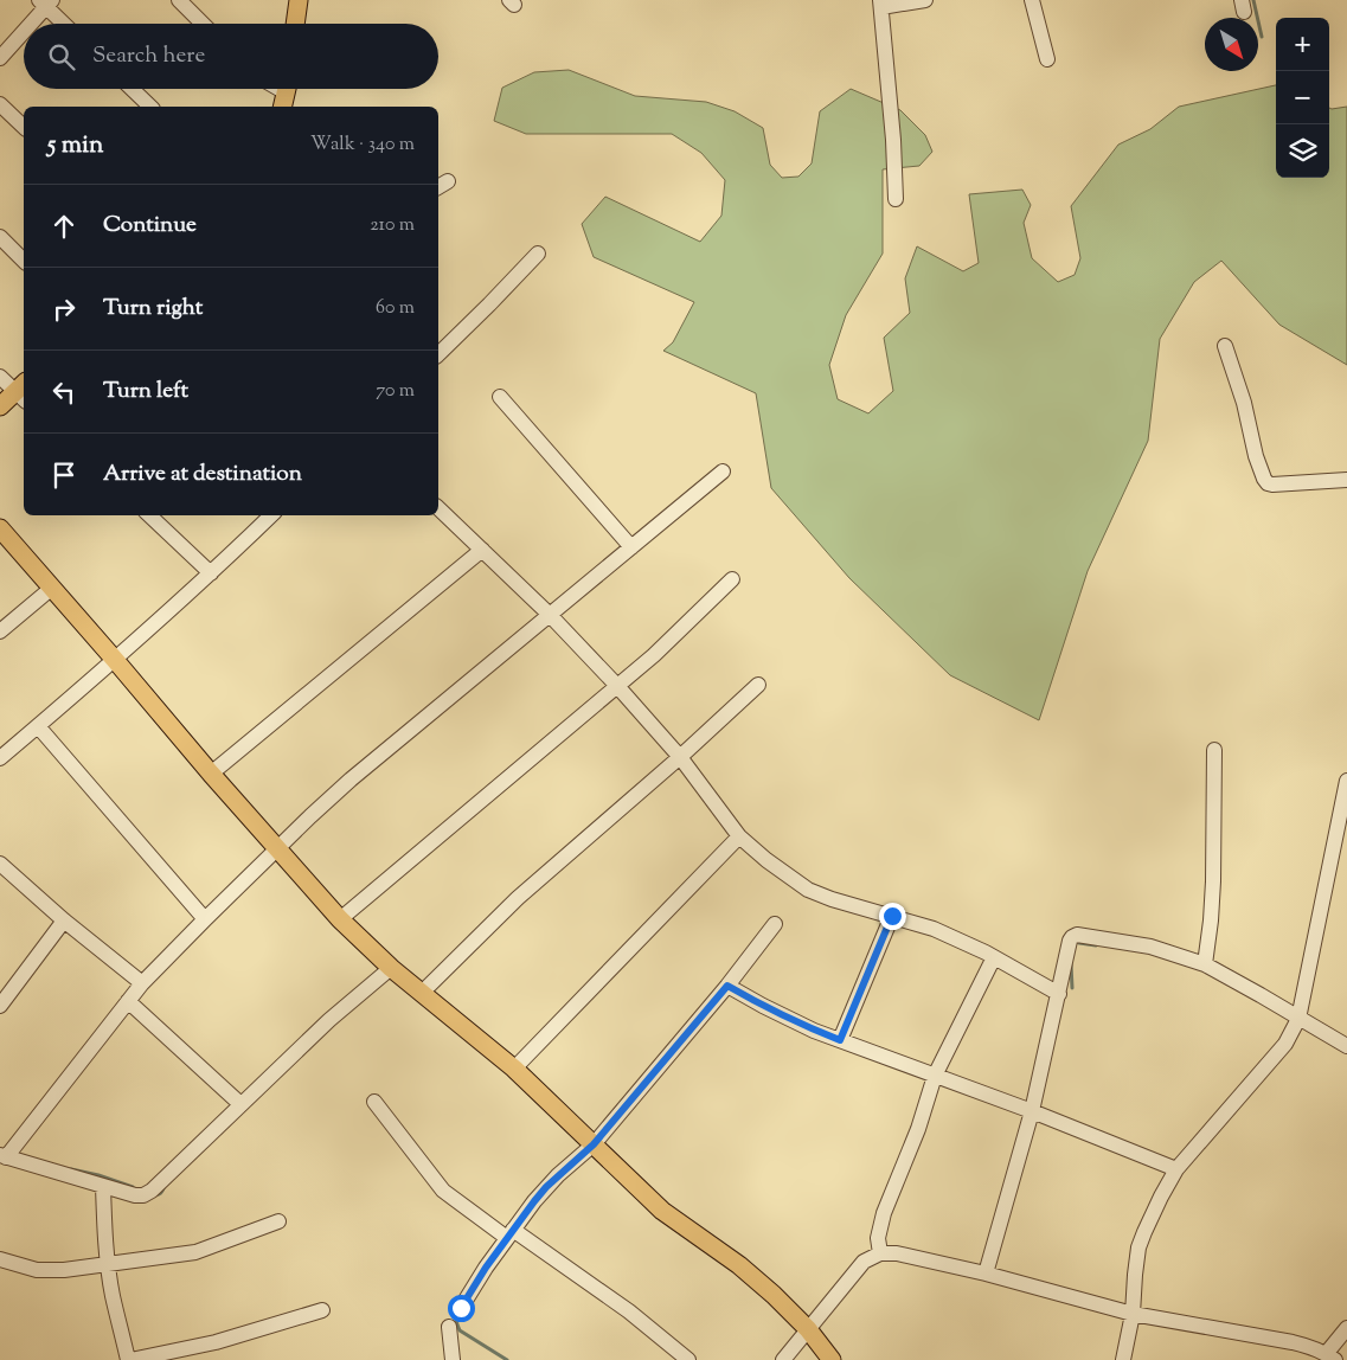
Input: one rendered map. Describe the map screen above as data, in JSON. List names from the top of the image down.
{
  "north": "bottom right",
  "page": {
    "map_buttons": ["+", "−"],
    "search": "Search here",
    "heading": ["5 min", "Walk · 340 m"],
    "list": [
      ["Continue", "210 m"],
      ["Turn right", "60 m"],
      ["Turn left", "70 m"],
      "Arrive at destination"
    ]
  }
}
